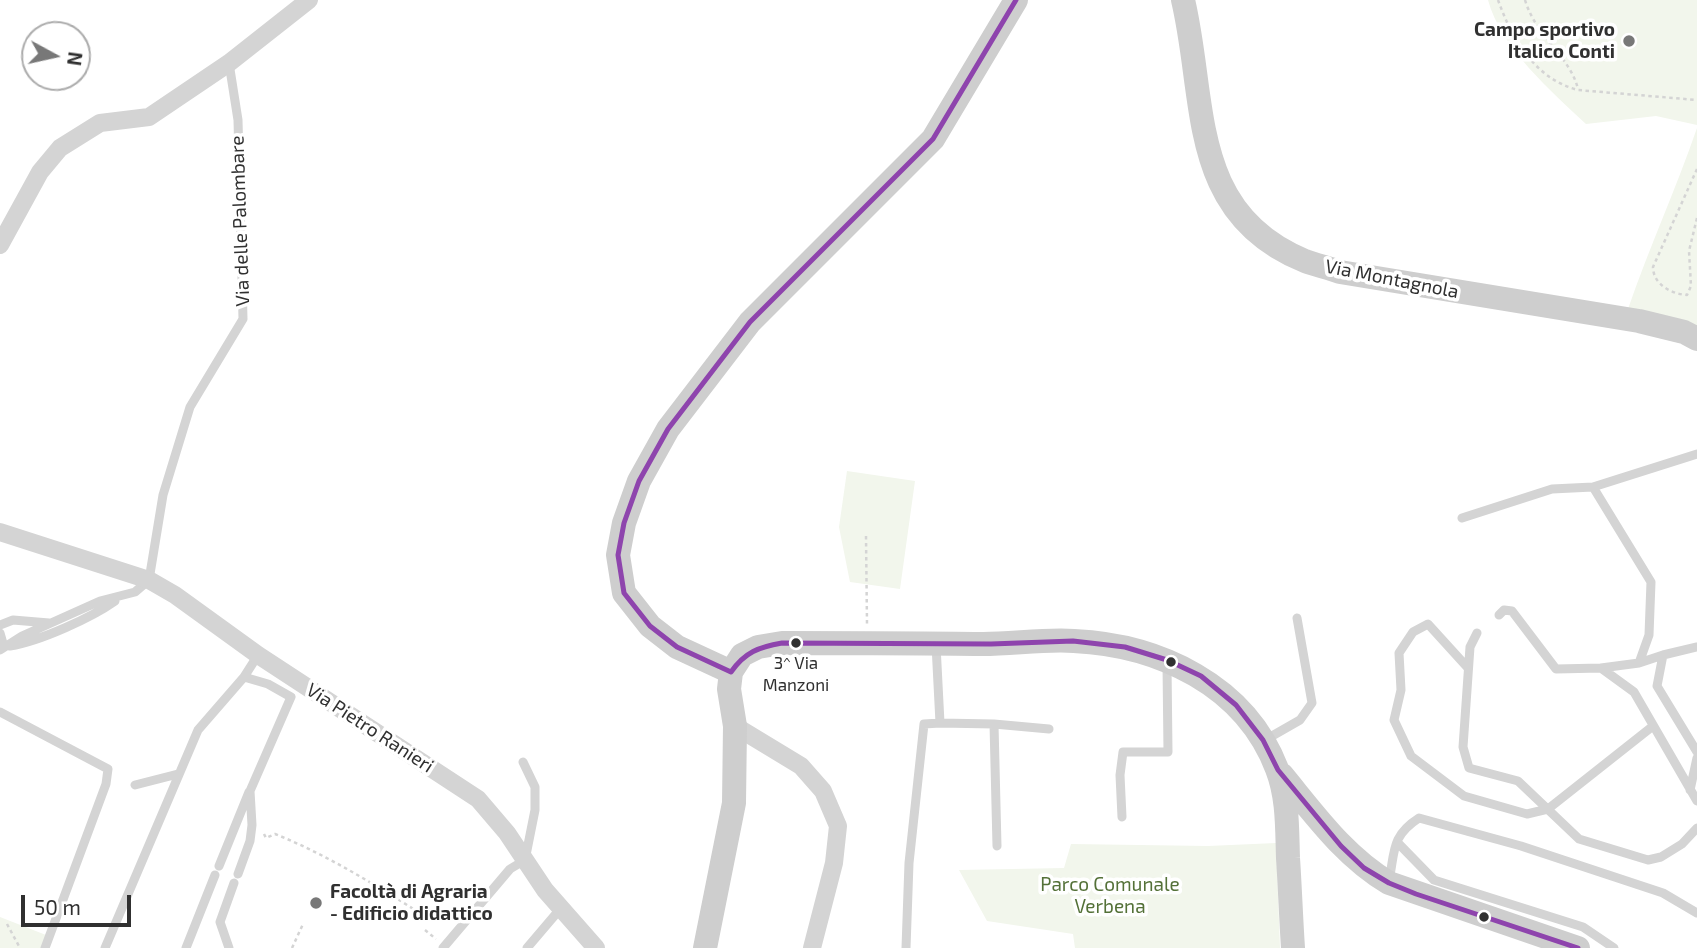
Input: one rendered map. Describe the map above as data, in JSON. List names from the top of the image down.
{
  "streets": {
    "street": ["Via Montagnola", "Via Pietro Ranieri"],
    "lane": ["Via delle Palombare"]
  },
  "crossings": [
    ["Via delle Palombare", "Via Pietro Ranieri"]
  ],
  "parks": ["Parco Comunale Verbena"],
  "places": ["Campo sportivo Italico Conti", "3^ Via Manzoni", "Facoltà di Agraria - Edificio didattico"],
  "scale_bar": "50 m",
  "north": "right"
}
